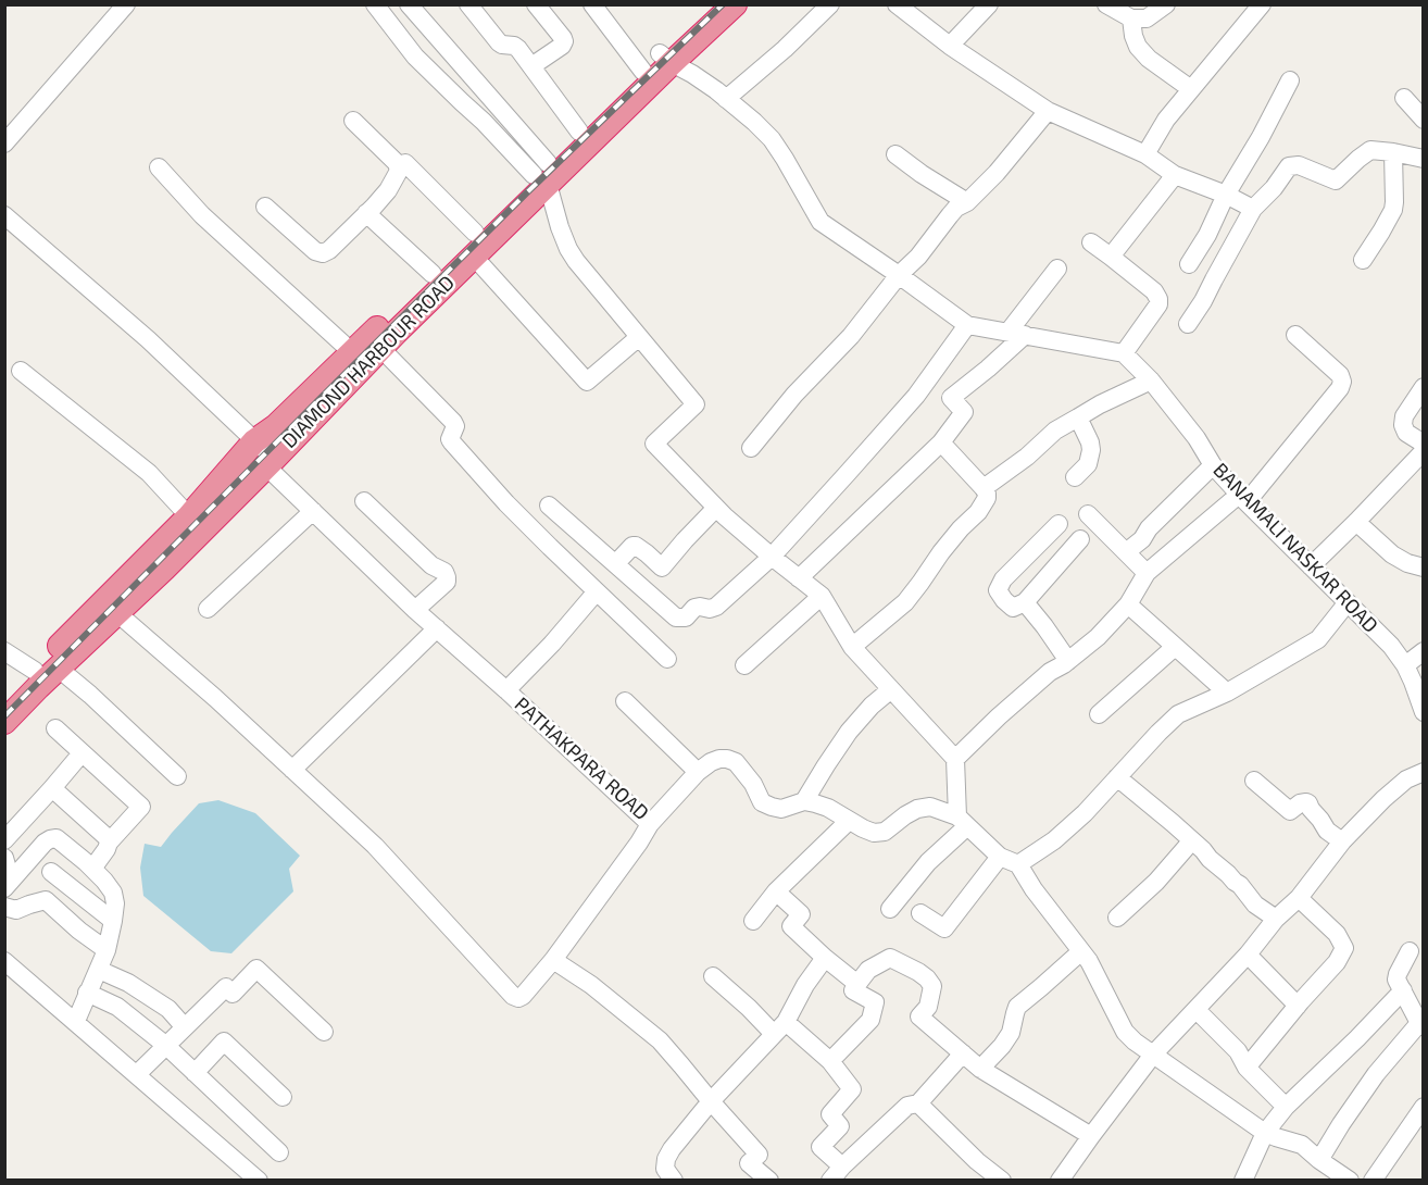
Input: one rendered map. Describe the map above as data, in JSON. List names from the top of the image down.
{
  "streets": {
    "highway": ["DIAMOND HARBOUR ROAD"],
    "street": ["BANAMALI NASKAR ROAD", "PATHAKPARA ROAD"]
  },
  "crossings": [
    ["DIAMOND HARBOUR ROAD", "PATHAKPARA ROAD"]
  ]
}
